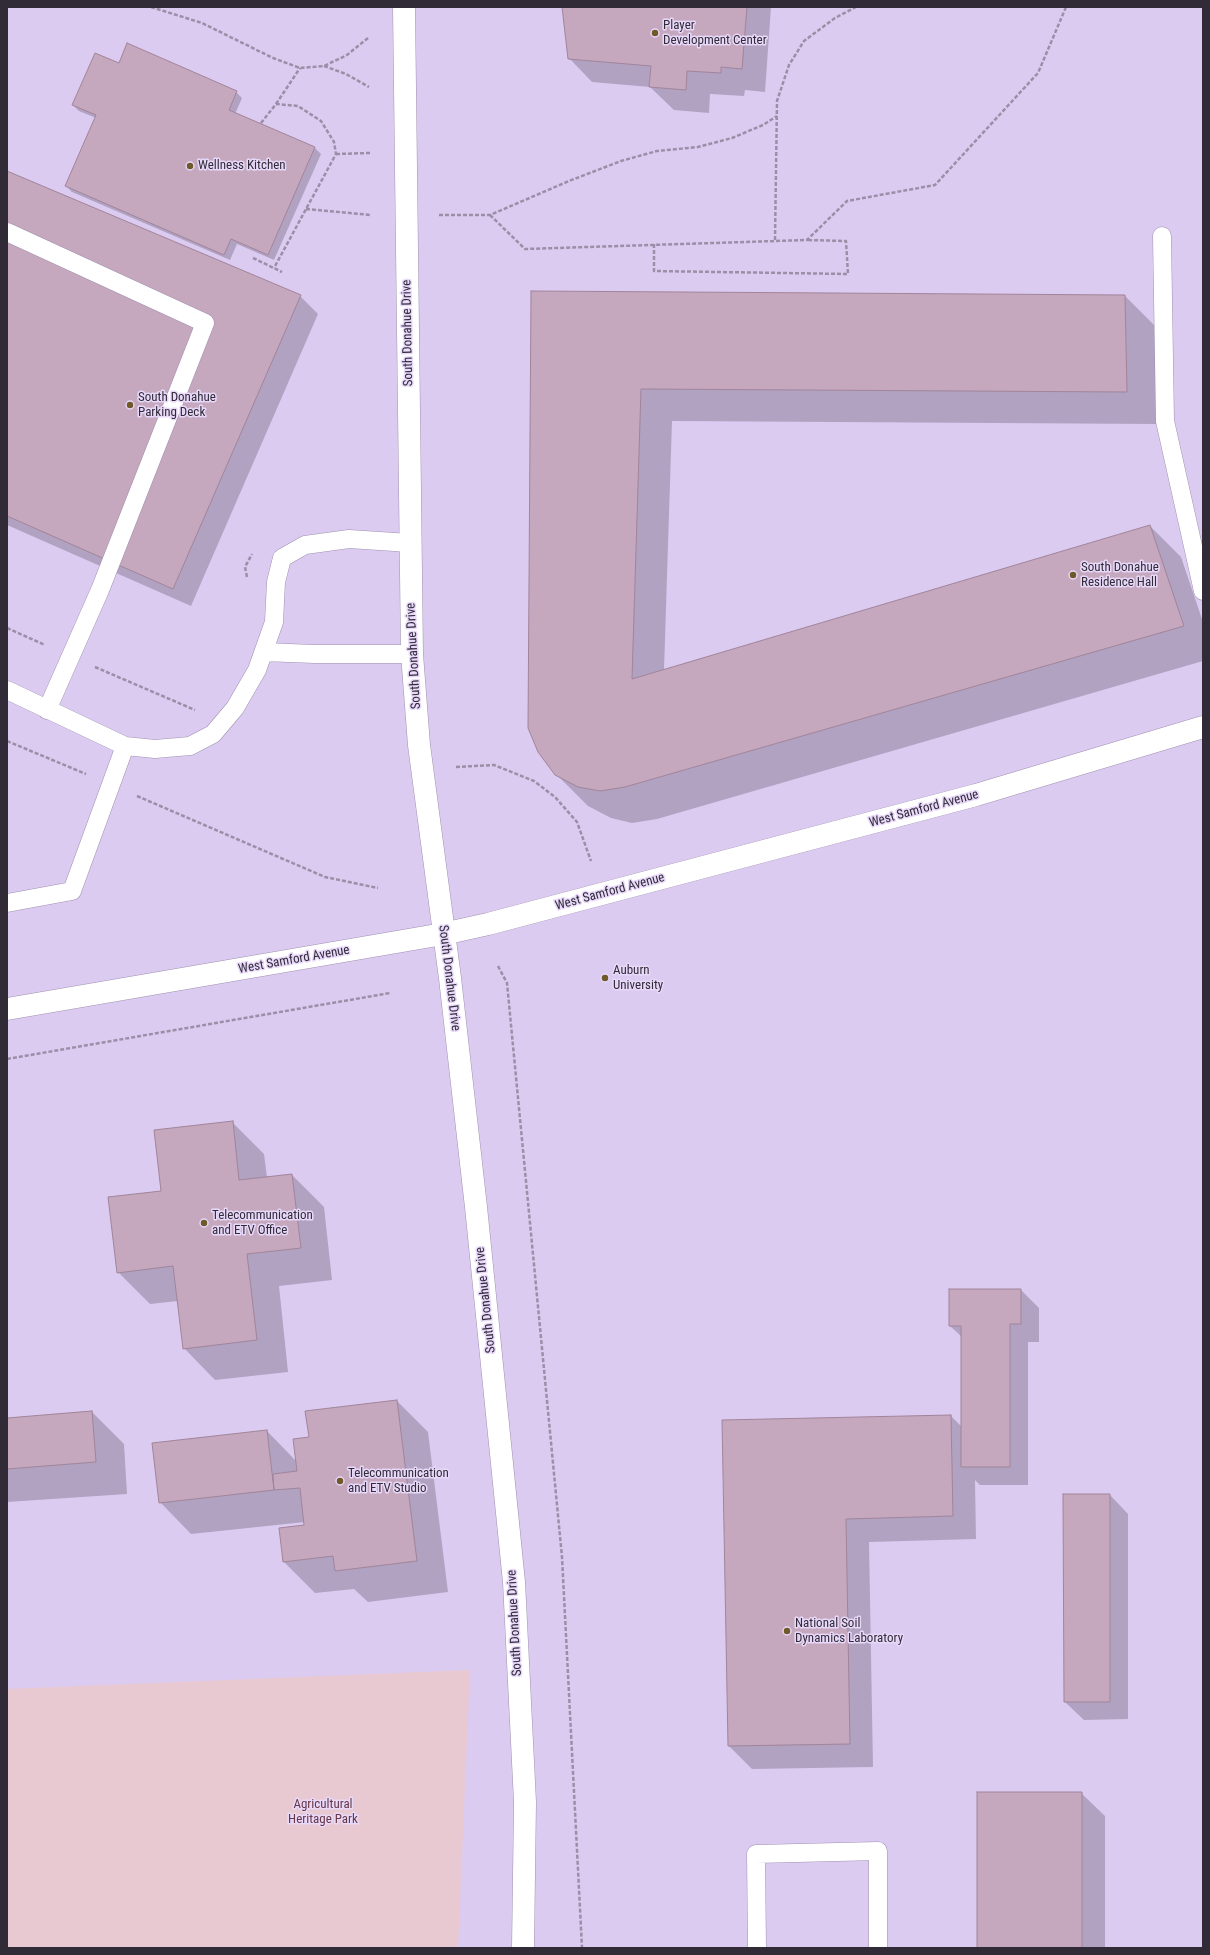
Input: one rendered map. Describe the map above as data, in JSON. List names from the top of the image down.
{
  "streets": {
    "street": ["South Donahue Drive", "West Samford Avenue"]
  },
  "crossings": [
    ["South Donahue Drive", "West Samford Avenue"]
  ],
  "parks": ["Agricultural Heritage Park"],
  "places": [
    "Player Development Center",
    "Wellness Kitchen",
    "South Donahue Parking Deck",
    "South Donahue Residence Hall",
    "Auburn University",
    "Telecommunication and ETV Office",
    "Telecommunication and ETV Studio",
    "National Soil Dynamics Laboratory"
  ]
}
